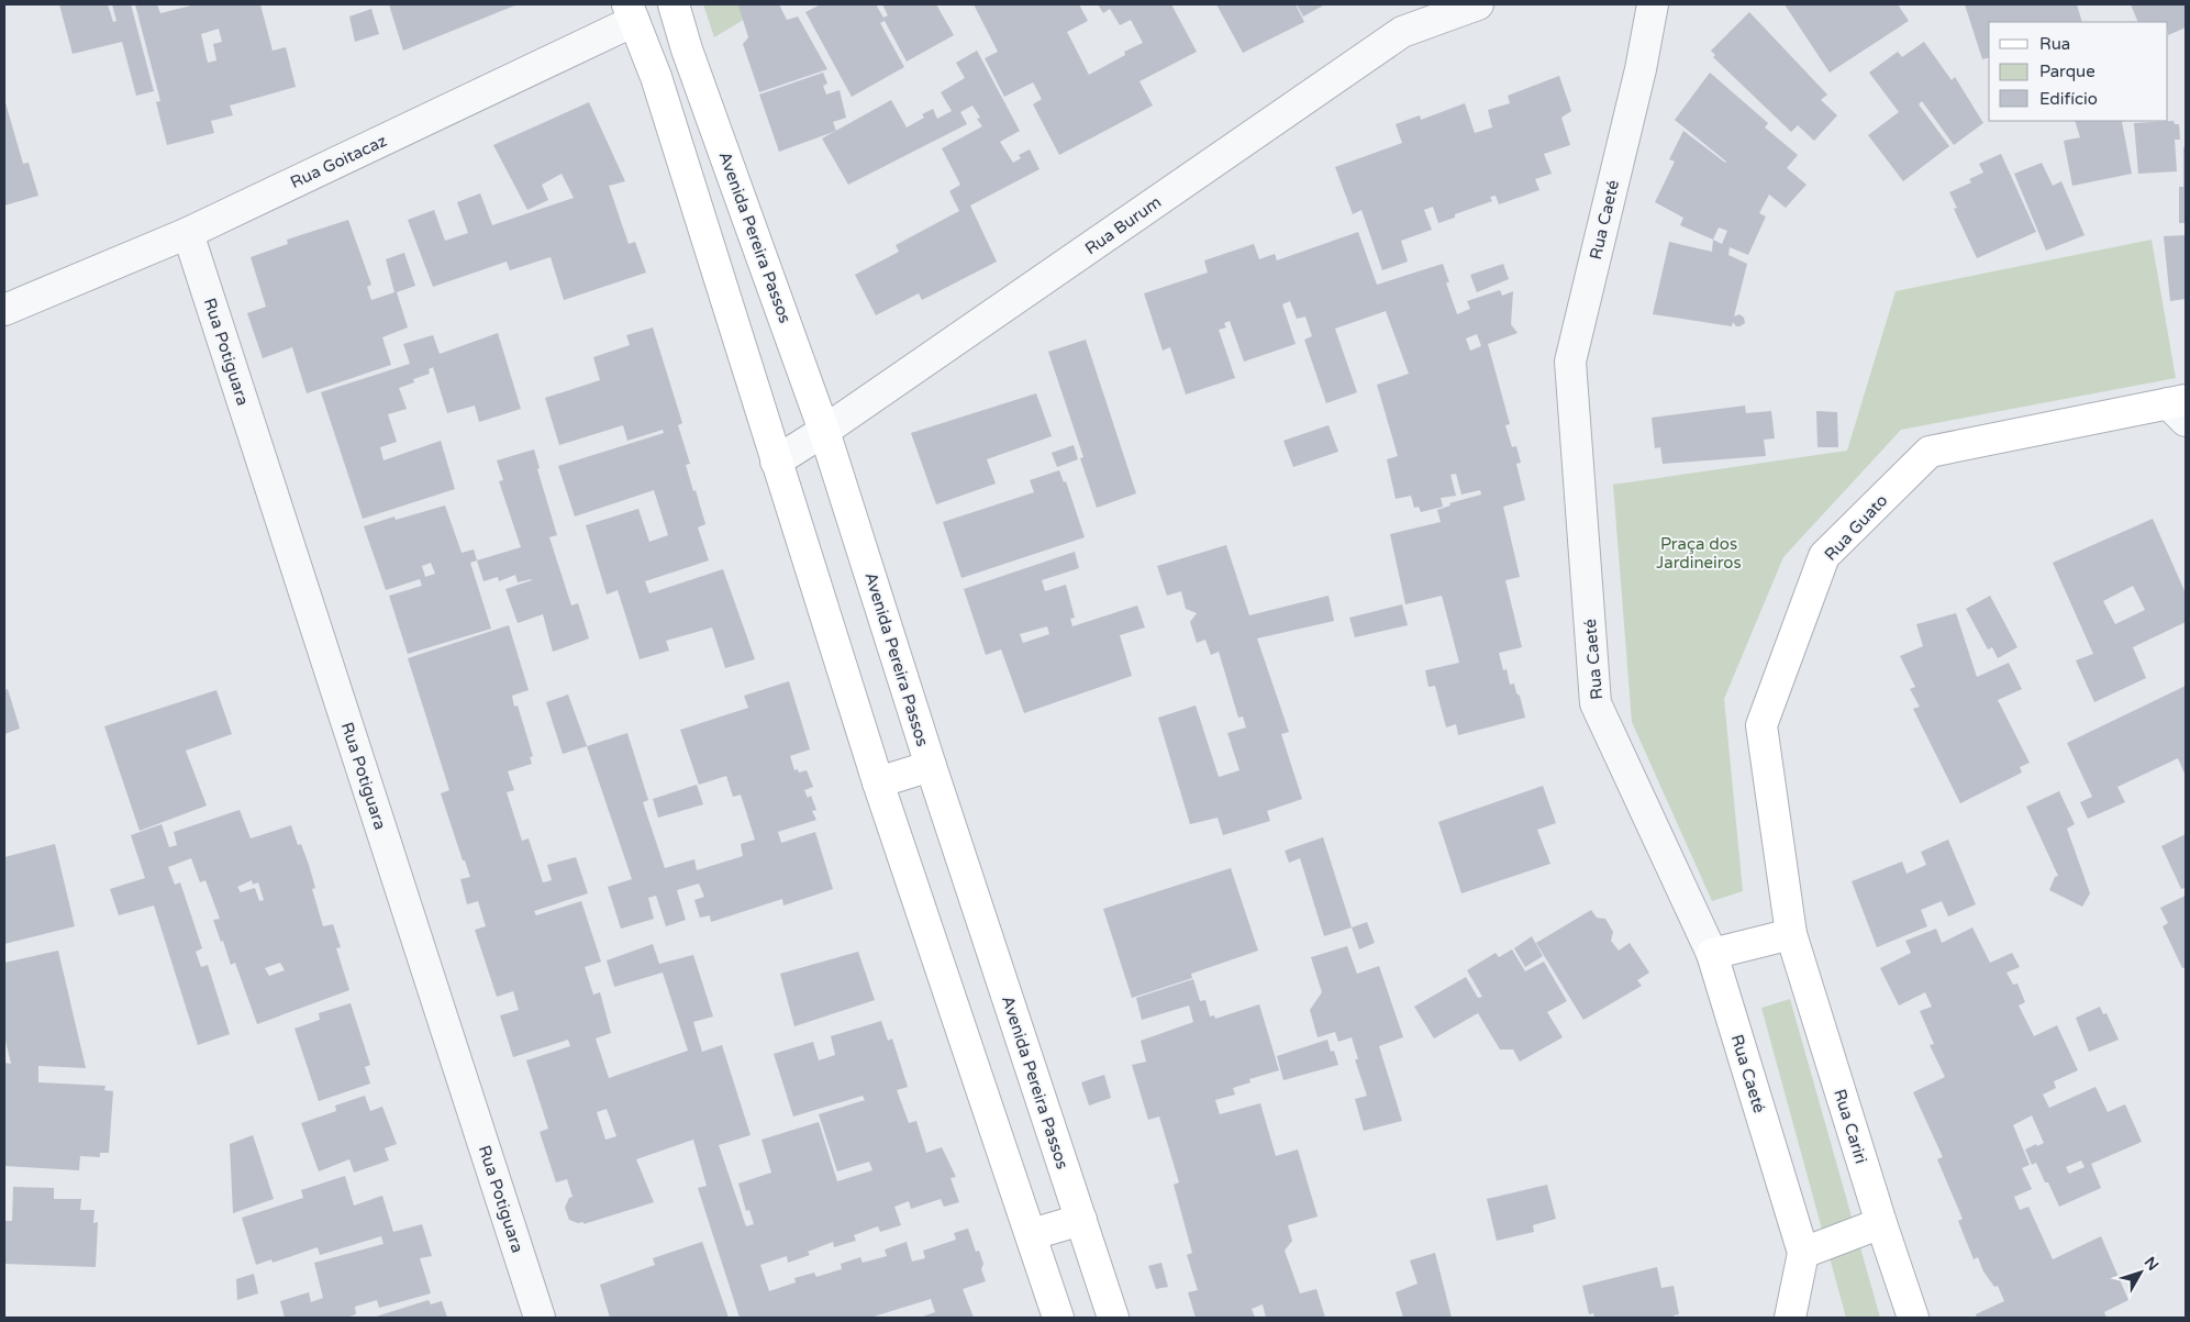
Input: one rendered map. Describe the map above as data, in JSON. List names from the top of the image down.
{
  "streets": {
    "main road": [
      "Rua Goitacaz",
      "Rua Caeté",
      "Avenida Pereira Passos",
      "Rua Guato",
      "Rua Cariri"
    ],
    "street": ["Rua Burum", "Rua Potiguara"]
  },
  "crossings": [
    ["Rua Goitacaz", "Rua Potiguara"],
    ["Rua Burum", "Avenida Pereira Passos"],
    ["Rua Guato", "Rua Cariri"]
  ],
  "parks": ["Praça dos Jardineiros"],
  "legend": ["Rua", "Parque", "Edifício"],
  "north": "top right"
}
